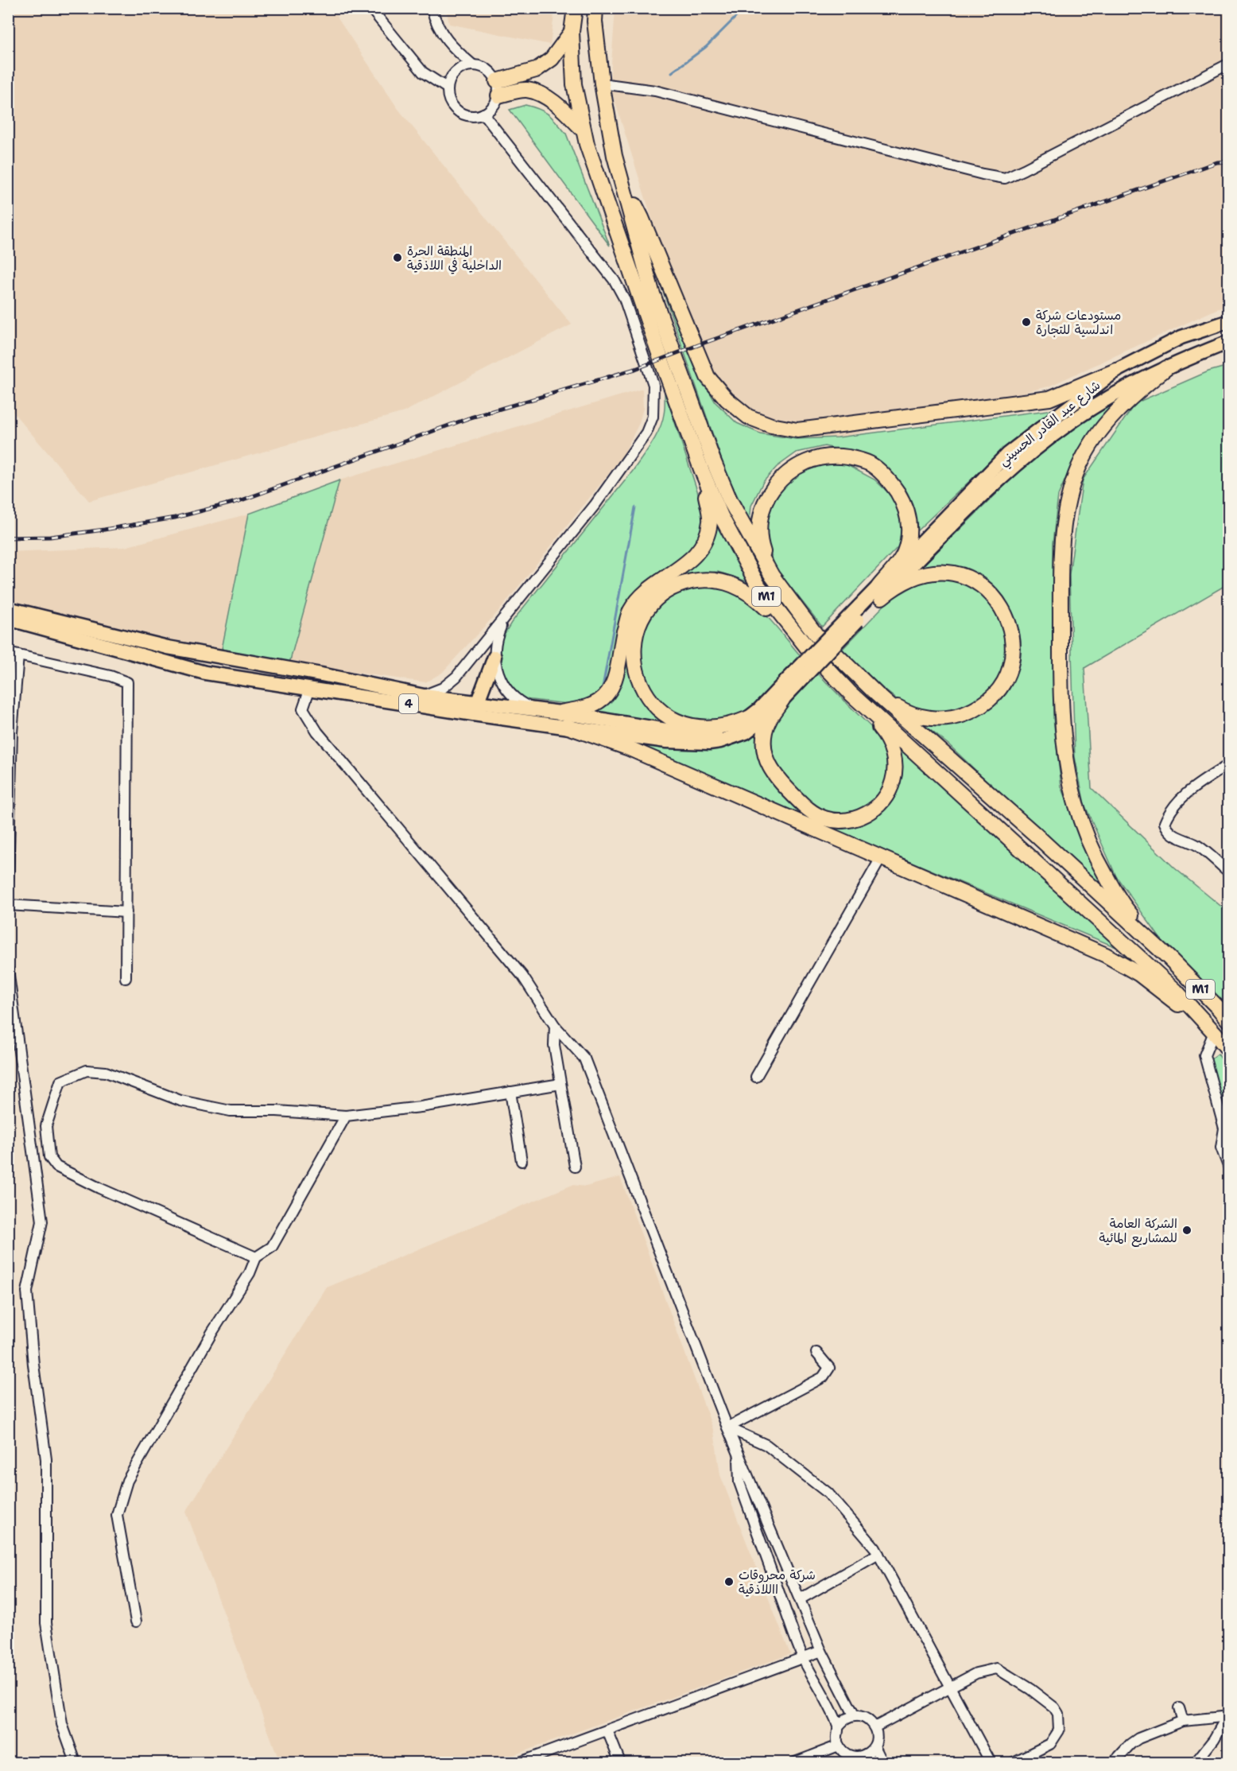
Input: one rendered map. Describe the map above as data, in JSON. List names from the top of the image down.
{
  "streets": {
    "highway": ["M1"],
    "main road": ["شارع عبد القادر الحسيني", "4"]
  },
  "crossings": [
    ["شارع عبد القادر الحسيني", "4"]
  ],
  "places": [
    "المنطقة الحرة الداخلية في اللاذقية",
    "مستودعات شركة اندلسية للتجارة",
    "الشركة العامة للمشاريع المائية",
    "شركة محروقات االلاذقية"
  ]
}
